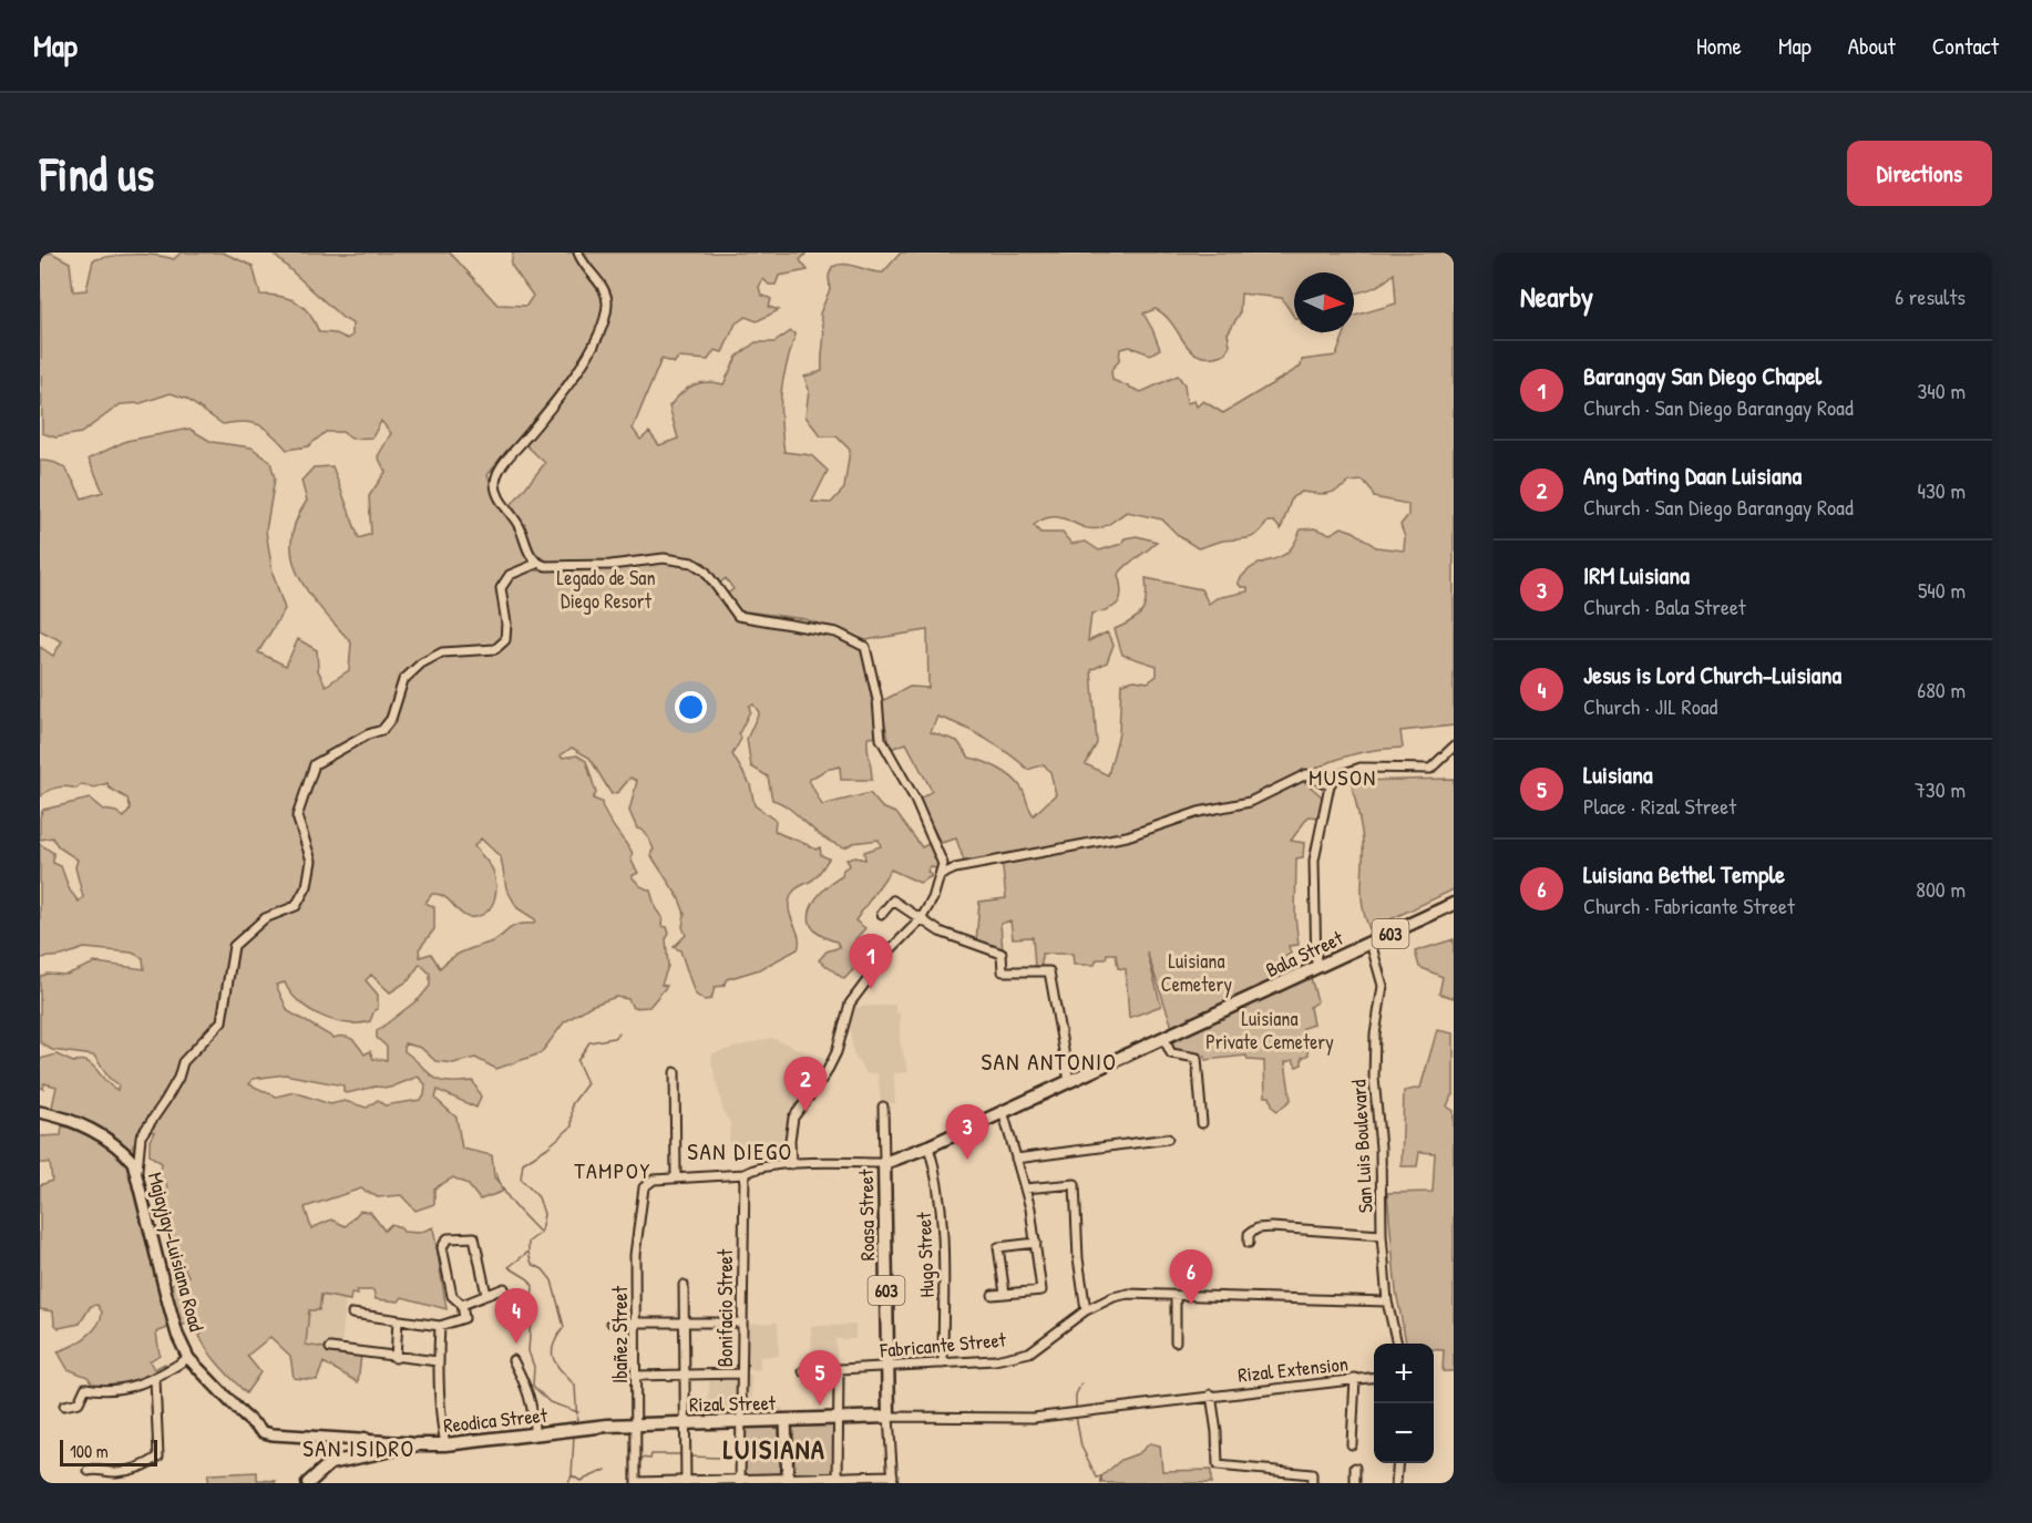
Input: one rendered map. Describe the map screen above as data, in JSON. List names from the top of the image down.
{
  "streets": {
    "main road": [
      "603",
      "Bala Street",
      "Roasa Street",
      "Rizal Street",
      "Reodica Street"
    ],
    "street": [
      "San Luis Boulevard",
      "Majayjay-Luisiana Road",
      "Hugo Street",
      "Bonifacio Street",
      "Ibañez Street",
      "Fabricante Street",
      "Rizal Extension"
    ]
  },
  "crossings": [
    ["Bala Street", "San Luis Boulevard"],
    ["Bala Street", "Roasa Street"],
    ["Bala Street", "Hugo Street"],
    ["Bala Street", "Bonifacio Street"],
    ["Bala Street", "Ibañez Street"],
    ["San Luis Boulevard", "Fabricante Street"],
    ["Roasa Street", "Fabricante Street"],
    ["Roasa Street", "Rizal Extension"],
    ["Roasa Street", "Rizal Street"],
    ["Majayjay-Luisiana Road", "Reodica Street"],
    ["Hugo Street", "Fabricante Street"],
    ["Bonifacio Street", "Rizal Street"],
    ["Ibañez Street", "Rizal Street"],
    ["Rizal Extension", "Rizal Street"],
    ["Rizal Street", "Reodica Street"]
  ],
  "districts": [
    "MUSON",
    "SAN ANTONIO",
    "SAN DIEGO",
    "TAMPOY",
    "SAN ISIDRO",
    "LUISIANA"
  ],
  "parks": ["Legado de San Diego Resort", "Luisiana Cemetery", "Luisiana Private Cemetery"],
  "scale_bar": "100 m",
  "north": "right",
  "page": {
    "header": "Map",
    "nav": [
      "Home",
      "Map",
      "About",
      "Contact"
    ],
    "buttons": "Directions",
    "title": "Find us",
    "heading": ["Nearby", "6 results"],
    "list": [
      {
        "mark": "1",
        "name": "Barangay San Diego Chapel",
        "note": "Church · San Diego Barangay Road",
        "value": "340 m"
      },
      {
        "mark": "2",
        "name": "Ang Dating Daan Luisiana",
        "note": "Church · San Diego Barangay Road",
        "value": "430 m"
      },
      {
        "mark": "3",
        "name": "IRM Luisiana",
        "note": "Church · Bala Street",
        "value": "540 m"
      },
      {
        "mark": "4",
        "name": "Jesus is Lord Church-Luisiana",
        "note": "Church · JIL Road",
        "value": "680 m"
      },
      {
        "mark": "5",
        "name": "Luisiana",
        "note": "Place · Rizal Street",
        "value": "730 m"
      },
      {
        "mark": "6",
        "name": "Luisiana Bethel Temple",
        "note": "Church · Fabricante Street",
        "value": "800 m"
      }
    ],
    "pins": [
      "1",
      "2",
      "3",
      "6",
      "4",
      "5"
    ],
    "map_buttons": ["+", "−"],
    "scale": "100 m"
  }
}
